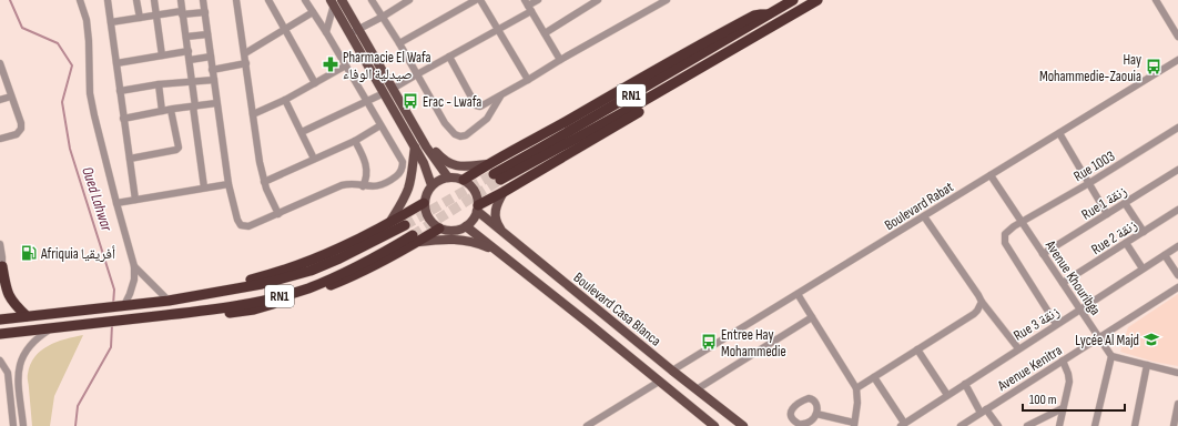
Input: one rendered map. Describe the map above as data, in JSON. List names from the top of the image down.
{
  "streets": {
    "highway": ["RN1"],
    "main road": ["Boulevard Casa Blanca"],
    "street": [
      "Rue 1003",
      "Rue 1 زنقة",
      "Boulevard Rabat",
      "Rue 2 زنقة",
      "Avenue Khouribga",
      "Rue 3 زنقة",
      "Avenue Kenitra"
    ]
  },
  "crossings": [
    ["Rue 1003", "Avenue Khouribga"],
    ["Rue 1003", "Rue 3 زنقة"],
    ["Rue 1 زنقة", "Avenue Khouribga"],
    ["Boulevard Rabat", "Avenue Khouribga"],
    ["Boulevard Rabat", "Boulevard Casa Blanca"],
    ["Rue 2 زنقة", "Avenue Khouribga"],
    ["Avenue Khouribga", "Rue 3 زنقة"],
    ["Avenue Khouribga", "Avenue Kenitra"]
  ],
  "water": ["Oued Lahwar"],
  "places": {
    "pharmacy": ["Pharmacie El Wafa صيدلية الوفاء"],
    "bus stop": ["Hay Mohammedie-Zaouia", "Erac - Lwafa", "Entree Hay Mohammedie"],
    "fuel station": ["Afriquia أفريقيا"],
    "school or university": ["Lycée Al Majd"]
  },
  "scale_bar": "100 m"
}
